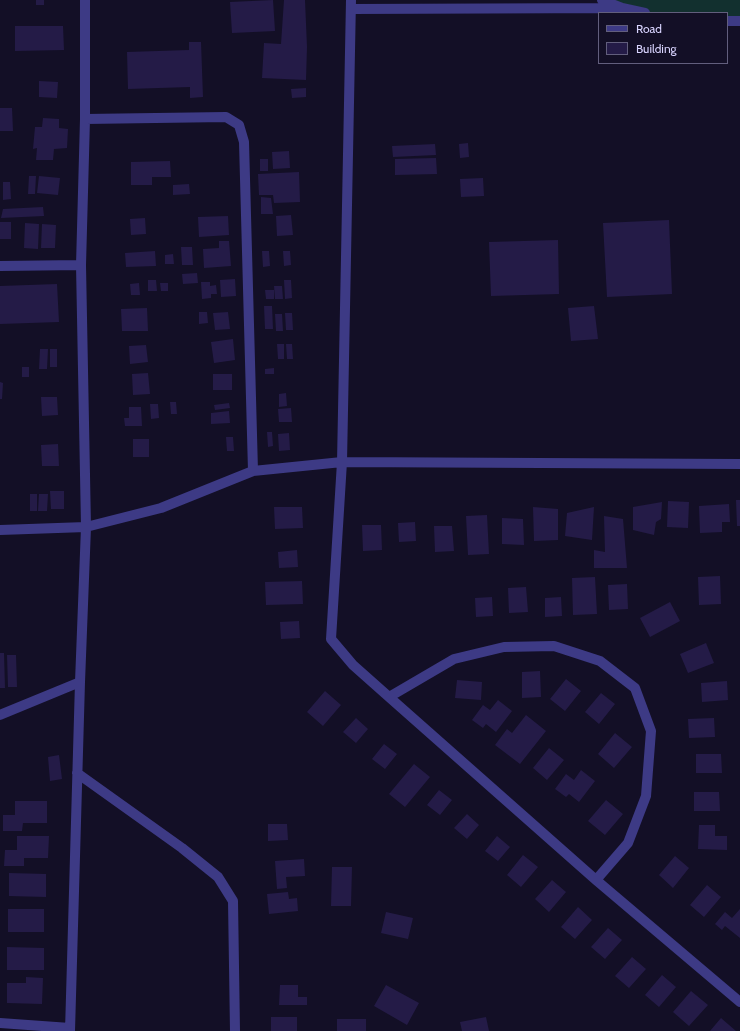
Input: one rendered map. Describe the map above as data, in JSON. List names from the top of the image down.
{
  "legend": ["Road", "Building"]
}
